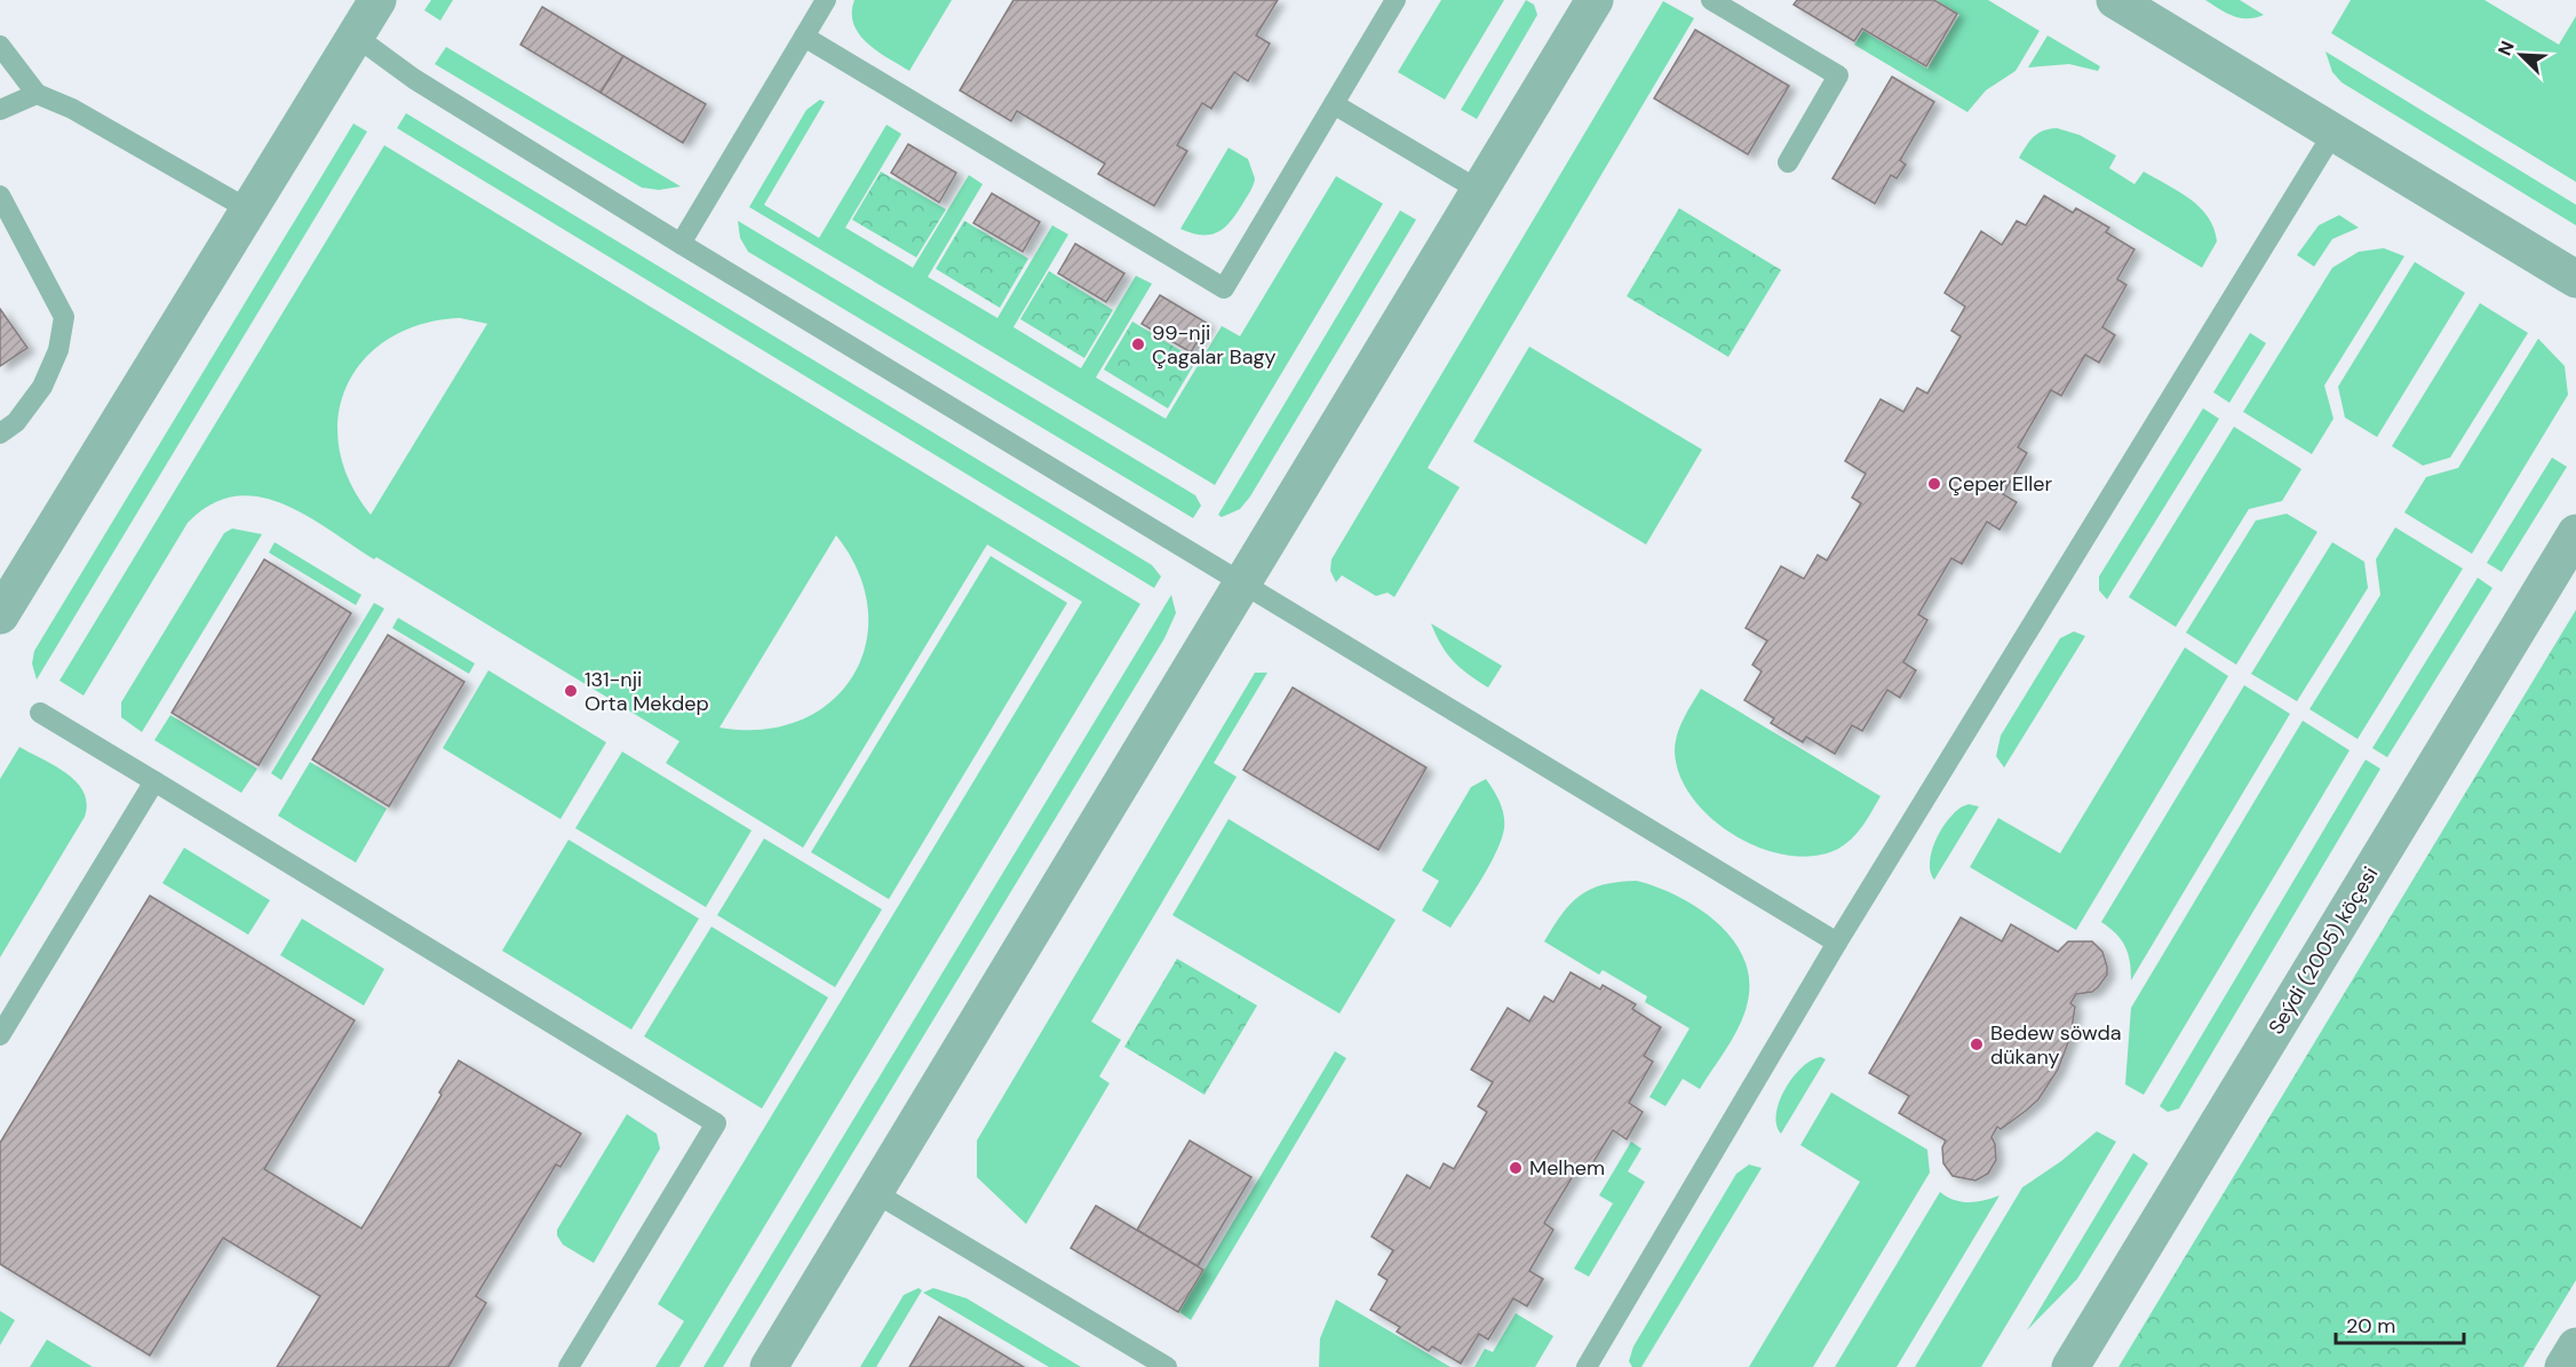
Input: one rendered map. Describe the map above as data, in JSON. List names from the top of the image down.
{
  "streets": {
    "street": ["Seýdi (2005) köçesi"]
  },
  "places": [
    "99-nji Çagalar Bagy",
    "Çeper Eller",
    "131-nji Orta Mekdep",
    "Bedew söwda dükany",
    "Melhem"
  ],
  "scale_bar": "20 m",
  "north": "top left"
}
